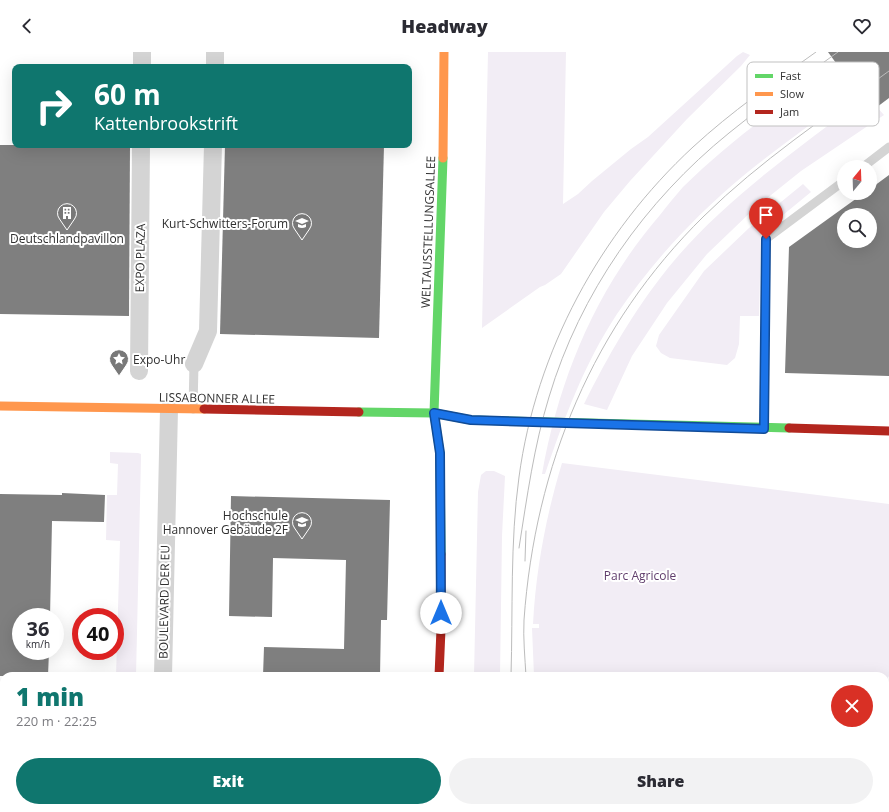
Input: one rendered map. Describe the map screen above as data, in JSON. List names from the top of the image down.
{
  "streets": {
    "main road": ["WELTAUSSTELLUNGSALLEE", "LISSABONNER ALLEE"],
    "street": ["EXPO PLAZA", "BOULEVARD DER EU"]
  },
  "crossings": [
    ["WELTAUSSTELLUNGSALLEE", "LISSABONNER ALLEE"],
    ["LISSABONNER ALLEE", "BOULEVARD DER EU"]
  ],
  "parks": ["Parc Agricole"],
  "places": {
    "building": ["Deutschlandpavillon"],
    "school or university": ["Kurt-Schwitters-Forum", "Hochschule Hannover Gebäude 2F"],
    "place": ["Expo-Uhr"]
  },
  "legend": ["Fast", "Slow", "Jam"],
  "north": "top",
  "page": {
    "header": "Headway",
    "turn": ["60 m", "Kattenbrookstrift"],
    "speed": "36 km/h",
    "limit": "40",
    "heading": ["1 min", "220 m · 22:25"],
    "buttons": ["Exit", "Share"]
  }
}
